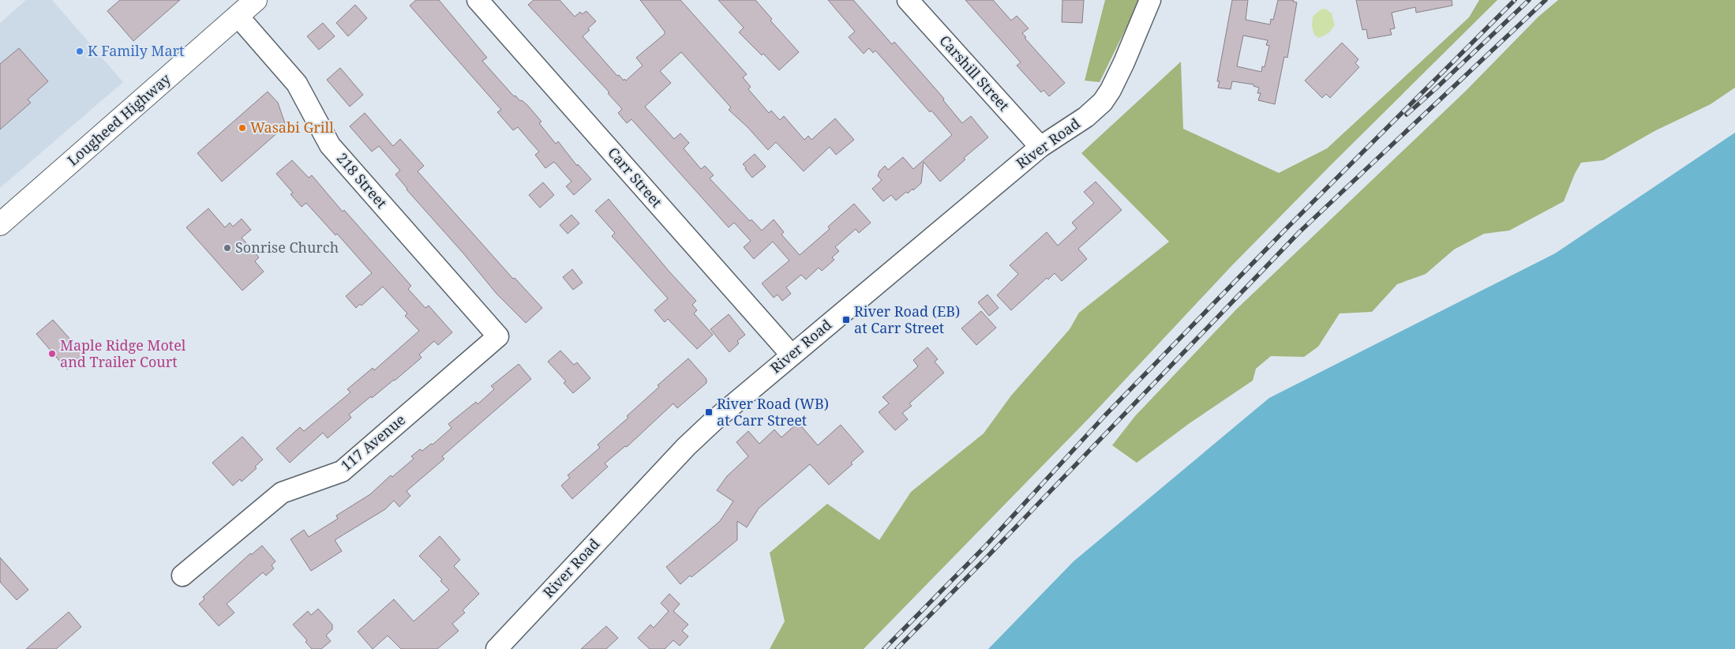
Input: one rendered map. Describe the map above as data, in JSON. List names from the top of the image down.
{
  "streets": {
    "highway": ["Lougheed Highway"],
    "street": [
      "Carshill Street",
      "River Road",
      "Carr Street",
      "218 Street",
      "117 Avenue"
    ]
  },
  "crossings": [
    ["Carshill Street", "River Road"],
    ["Lougheed Highway", "218 Street"],
    ["River Road", "Carr Street"],
    ["218 Street", "117 Avenue"]
  ],
  "places": {
    "other": [
      "K Family Mart",
      "Wasabi Grill",
      "Sonrise Church",
      "Maple Ridge Motel and Trailer Court"
    ],
    "transit": ["River Road (EB) at Carr Street", "River Road (WB) at Carr Street"]
  }
}
